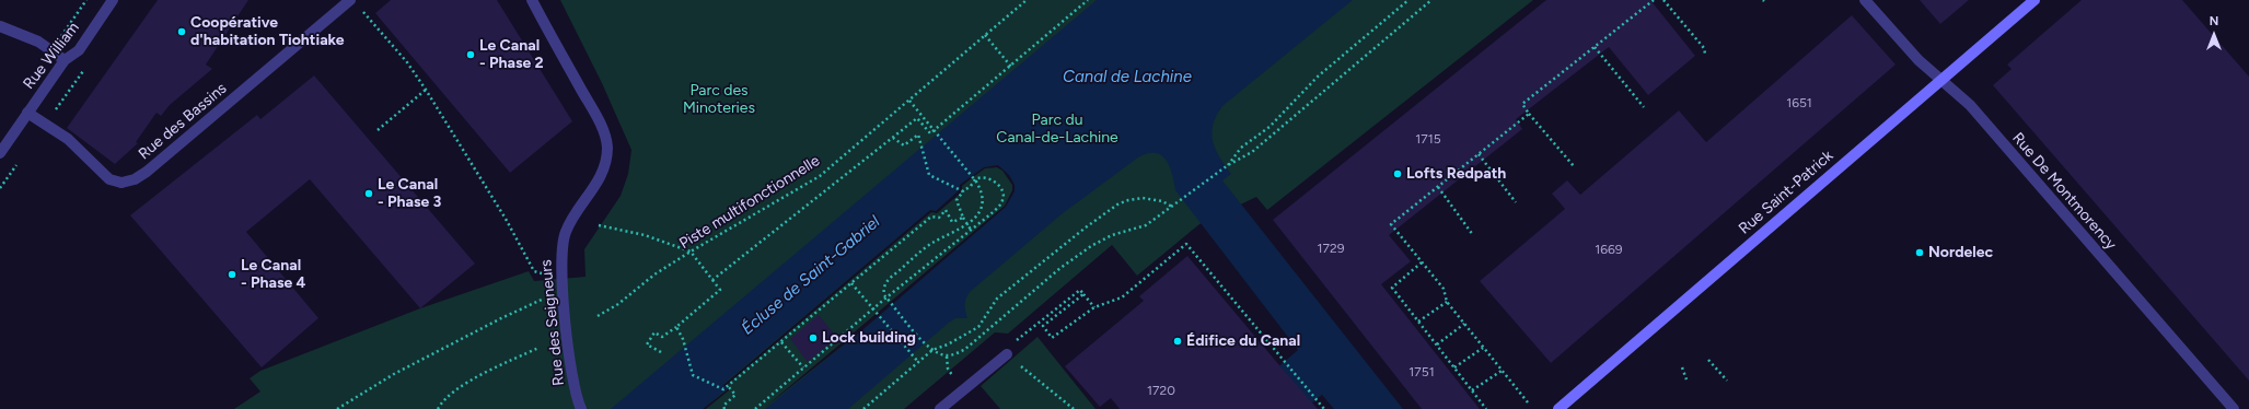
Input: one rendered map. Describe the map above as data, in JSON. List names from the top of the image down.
{
  "streets": {
    "main road": ["Rue Saint-Patrick"],
    "street": [
      "Rue William",
      "Rue des Bassins",
      "Rue De Montmorency",
      "Rue des Seigneurs"
    ],
    "path": ["Piste multifonctionnelle"]
  },
  "crossings": [
    ["Rue William", "Rue des Bassins"],
    ["Rue De Montmorency", "Rue Saint-Patrick"]
  ],
  "water": ["Canal de Lachine", "Écluse de Saint-Gabriel"],
  "parks": ["Parc des Minoteries", "Parc du Canal-de-Lachine"],
  "places": [
    "Coopérative d'habitation Tiohtiake",
    "Le Canal - Phase 2",
    "Lofts Redpath",
    "Le Canal - Phase 3",
    "Nordelec",
    "Le Canal - Phase 4",
    "Lock building",
    "Édifice du Canal"
  ],
  "house_numbers": [
    "1651",
    "1715",
    "1729",
    "1669",
    "1751",
    "1720"
  ],
  "north": "top"
}
